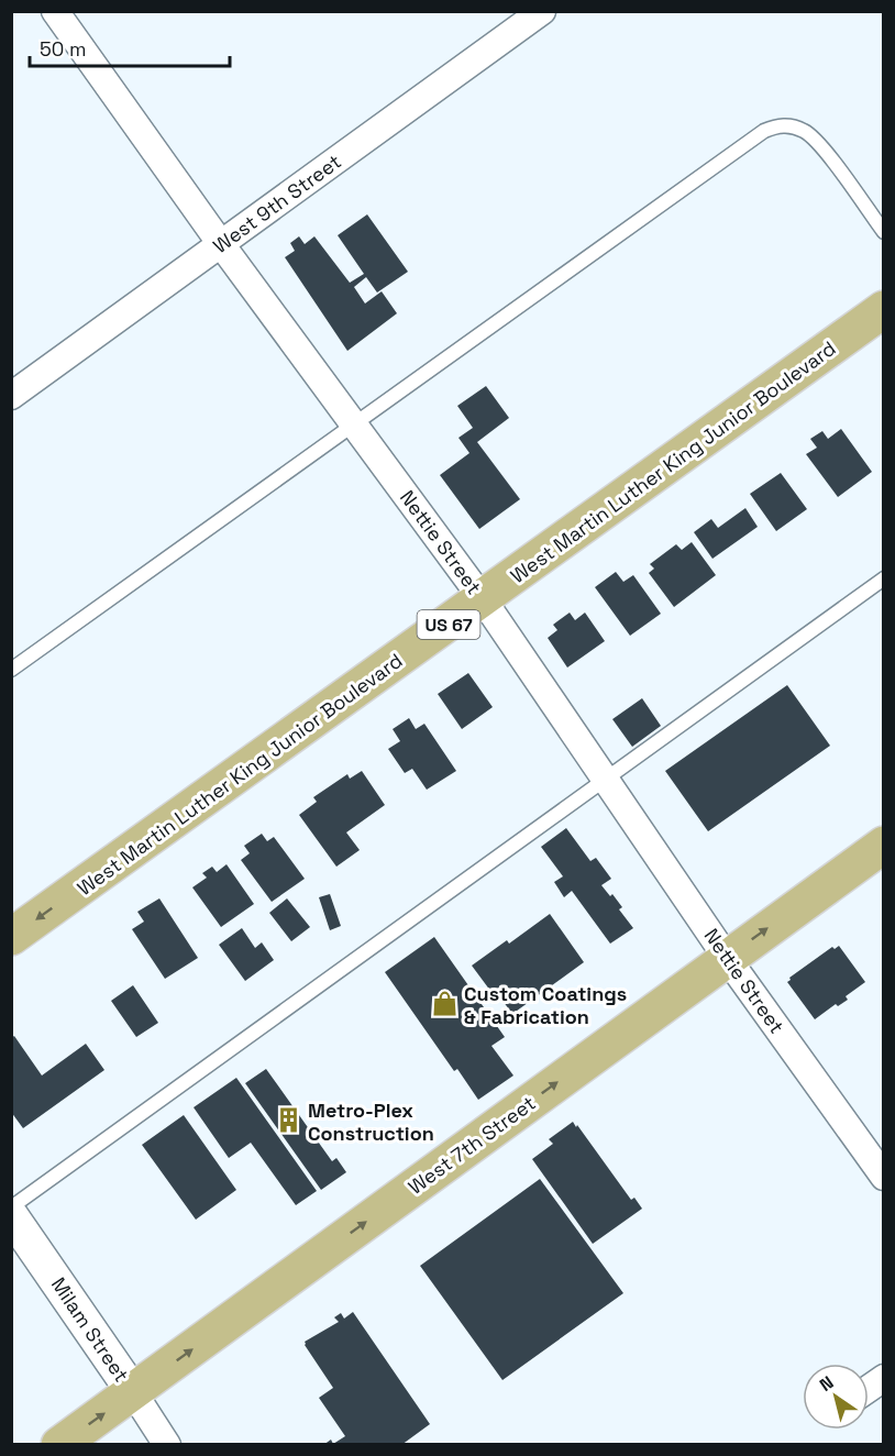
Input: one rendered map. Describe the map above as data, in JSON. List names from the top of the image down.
{
  "streets": {
    "main road": ["West Martin Luther King Junior Boulevard", "US 67", "West 7th Street"],
    "street": ["West 9th Street", "Nettie Street", "Milam Street"]
  },
  "crossings": [
    ["West 9th Street", "Nettie Street"],
    ["West Martin Luther King Junior Boulevard", "Nettie Street"],
    ["Nettie Street", "West 7th Street"],
    ["West 7th Street", "Milam Street"]
  ],
  "one_way": ["West Martin Luther King Junior Boulevard", "West 7th Street"],
  "places": {
    "shop": ["Custom Coatings & Fabrication"],
    "building": ["Metro-Plex Construction"]
  },
  "scale_bar": "50 m",
  "north": "top left"
}
